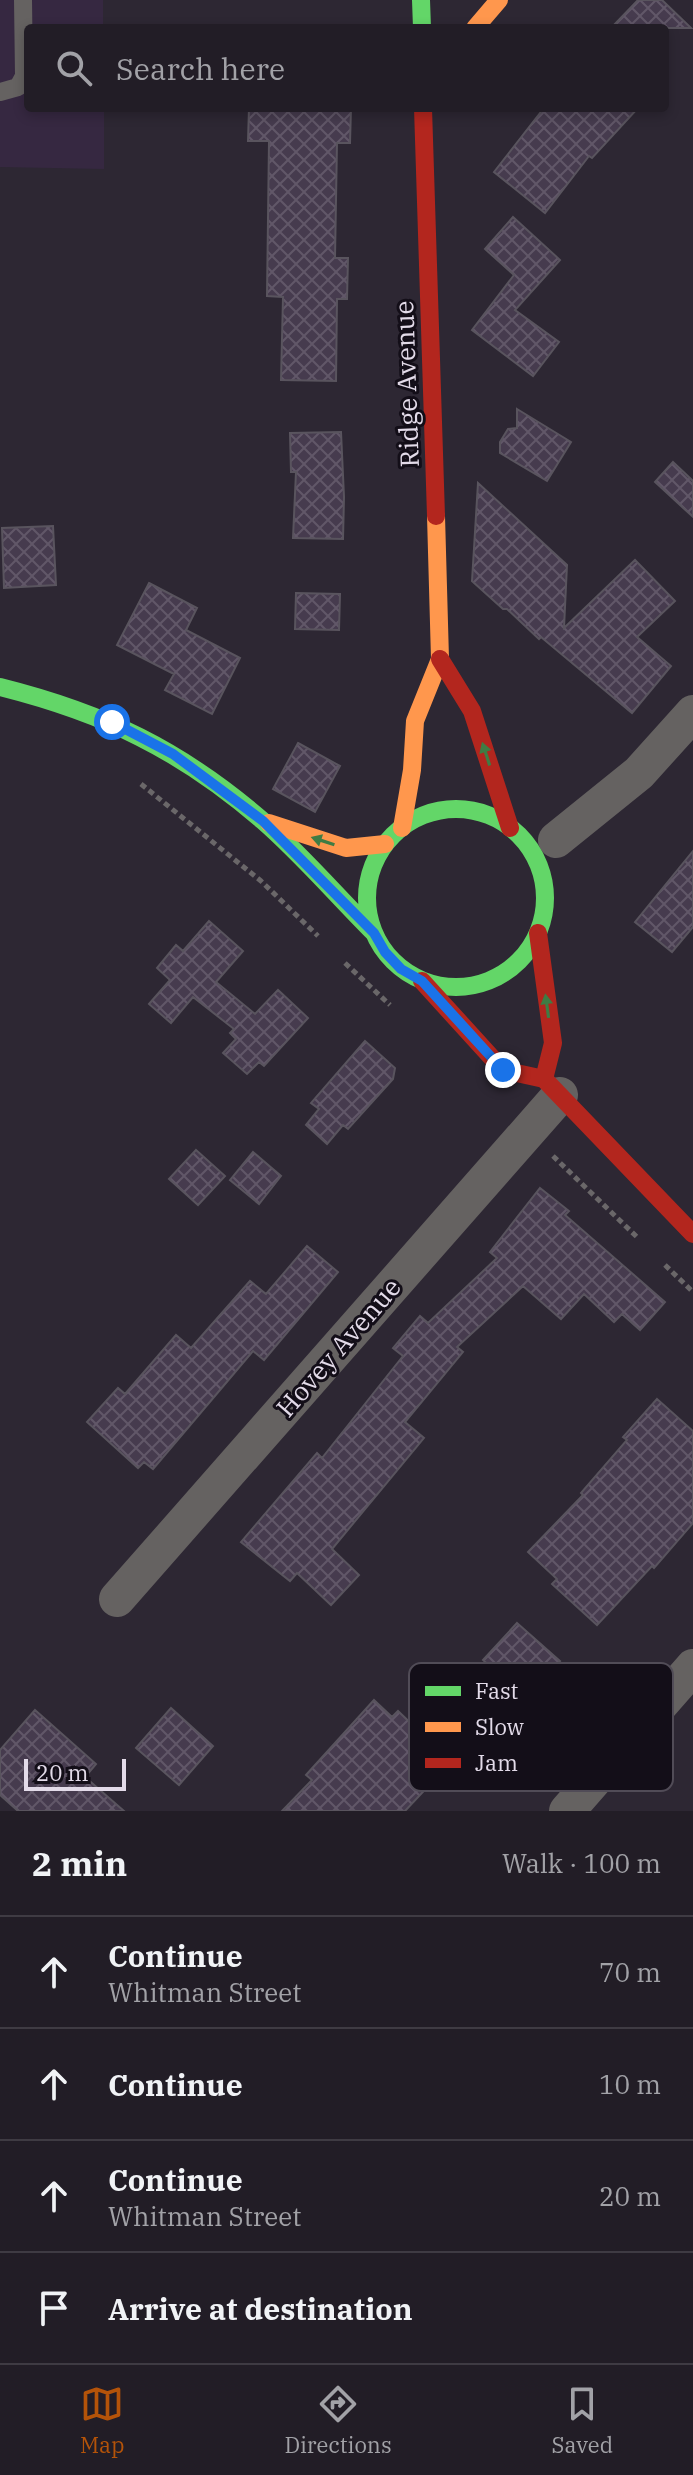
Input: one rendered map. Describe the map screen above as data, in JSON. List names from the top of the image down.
{
  "streets": {
    "main road": ["Ridge Avenue"],
    "street": ["Hovey Avenue"]
  },
  "legend": ["Fast", "Slow", "Jam"],
  "scale_bar": "20 m",
  "page": {
    "search": "Search here",
    "scale": "20 m",
    "heading": ["2 min", "Walk · 100 m"],
    "list": [
      ["Continue", "Whitman Street", "70 m"],
      ["Continue", "10 m"],
      ["Continue", "Whitman Street", "20 m"],
      "Arrive at destination"
    ],
    "nav": ["Map", "Directions", "Saved"]
  }
}
